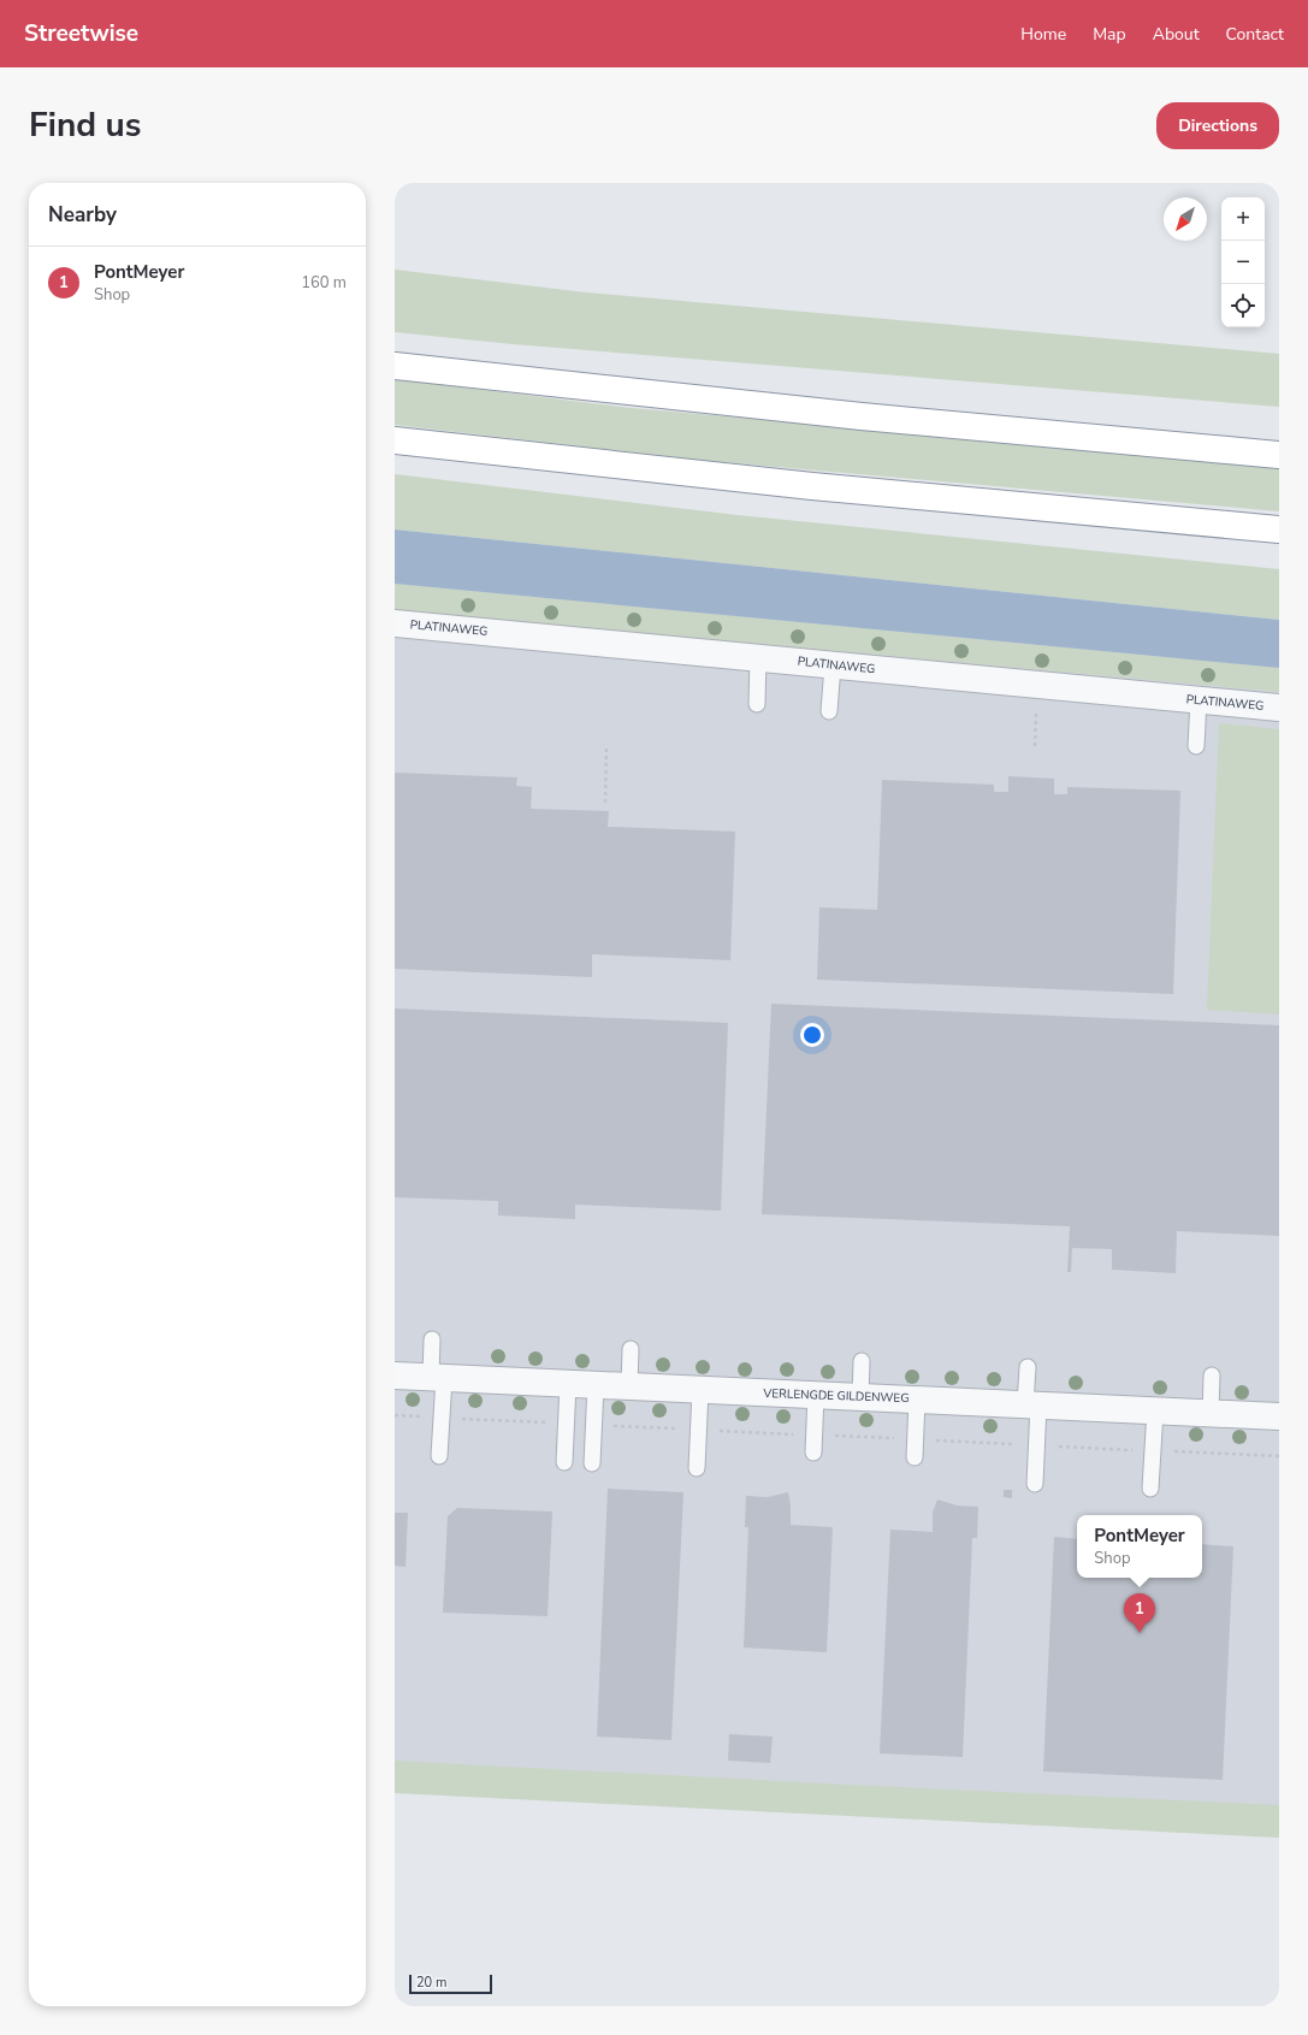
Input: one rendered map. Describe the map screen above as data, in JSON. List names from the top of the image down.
{
  "streets": {
    "street": ["PLATINAWEG", "VERLENGDE GILDENWEG"]
  },
  "scale_bar": "20 m",
  "north": "bottom left",
  "page": {
    "header": "Streetwise",
    "nav": [
      "Home",
      "Map",
      "About",
      "Contact"
    ],
    "title": "Find us",
    "buttons": "Directions",
    "heading": "Nearby",
    "map_buttons": ["+", "−"],
    "list": [
      {
        "mark": "1",
        "name": "PontMeyer",
        "note": "Shop",
        "value": "160 m"
      }
    ],
    "popup": ["PontMeyer", "Shop"],
    "pins": "1",
    "scale": "20 m"
  }
}
